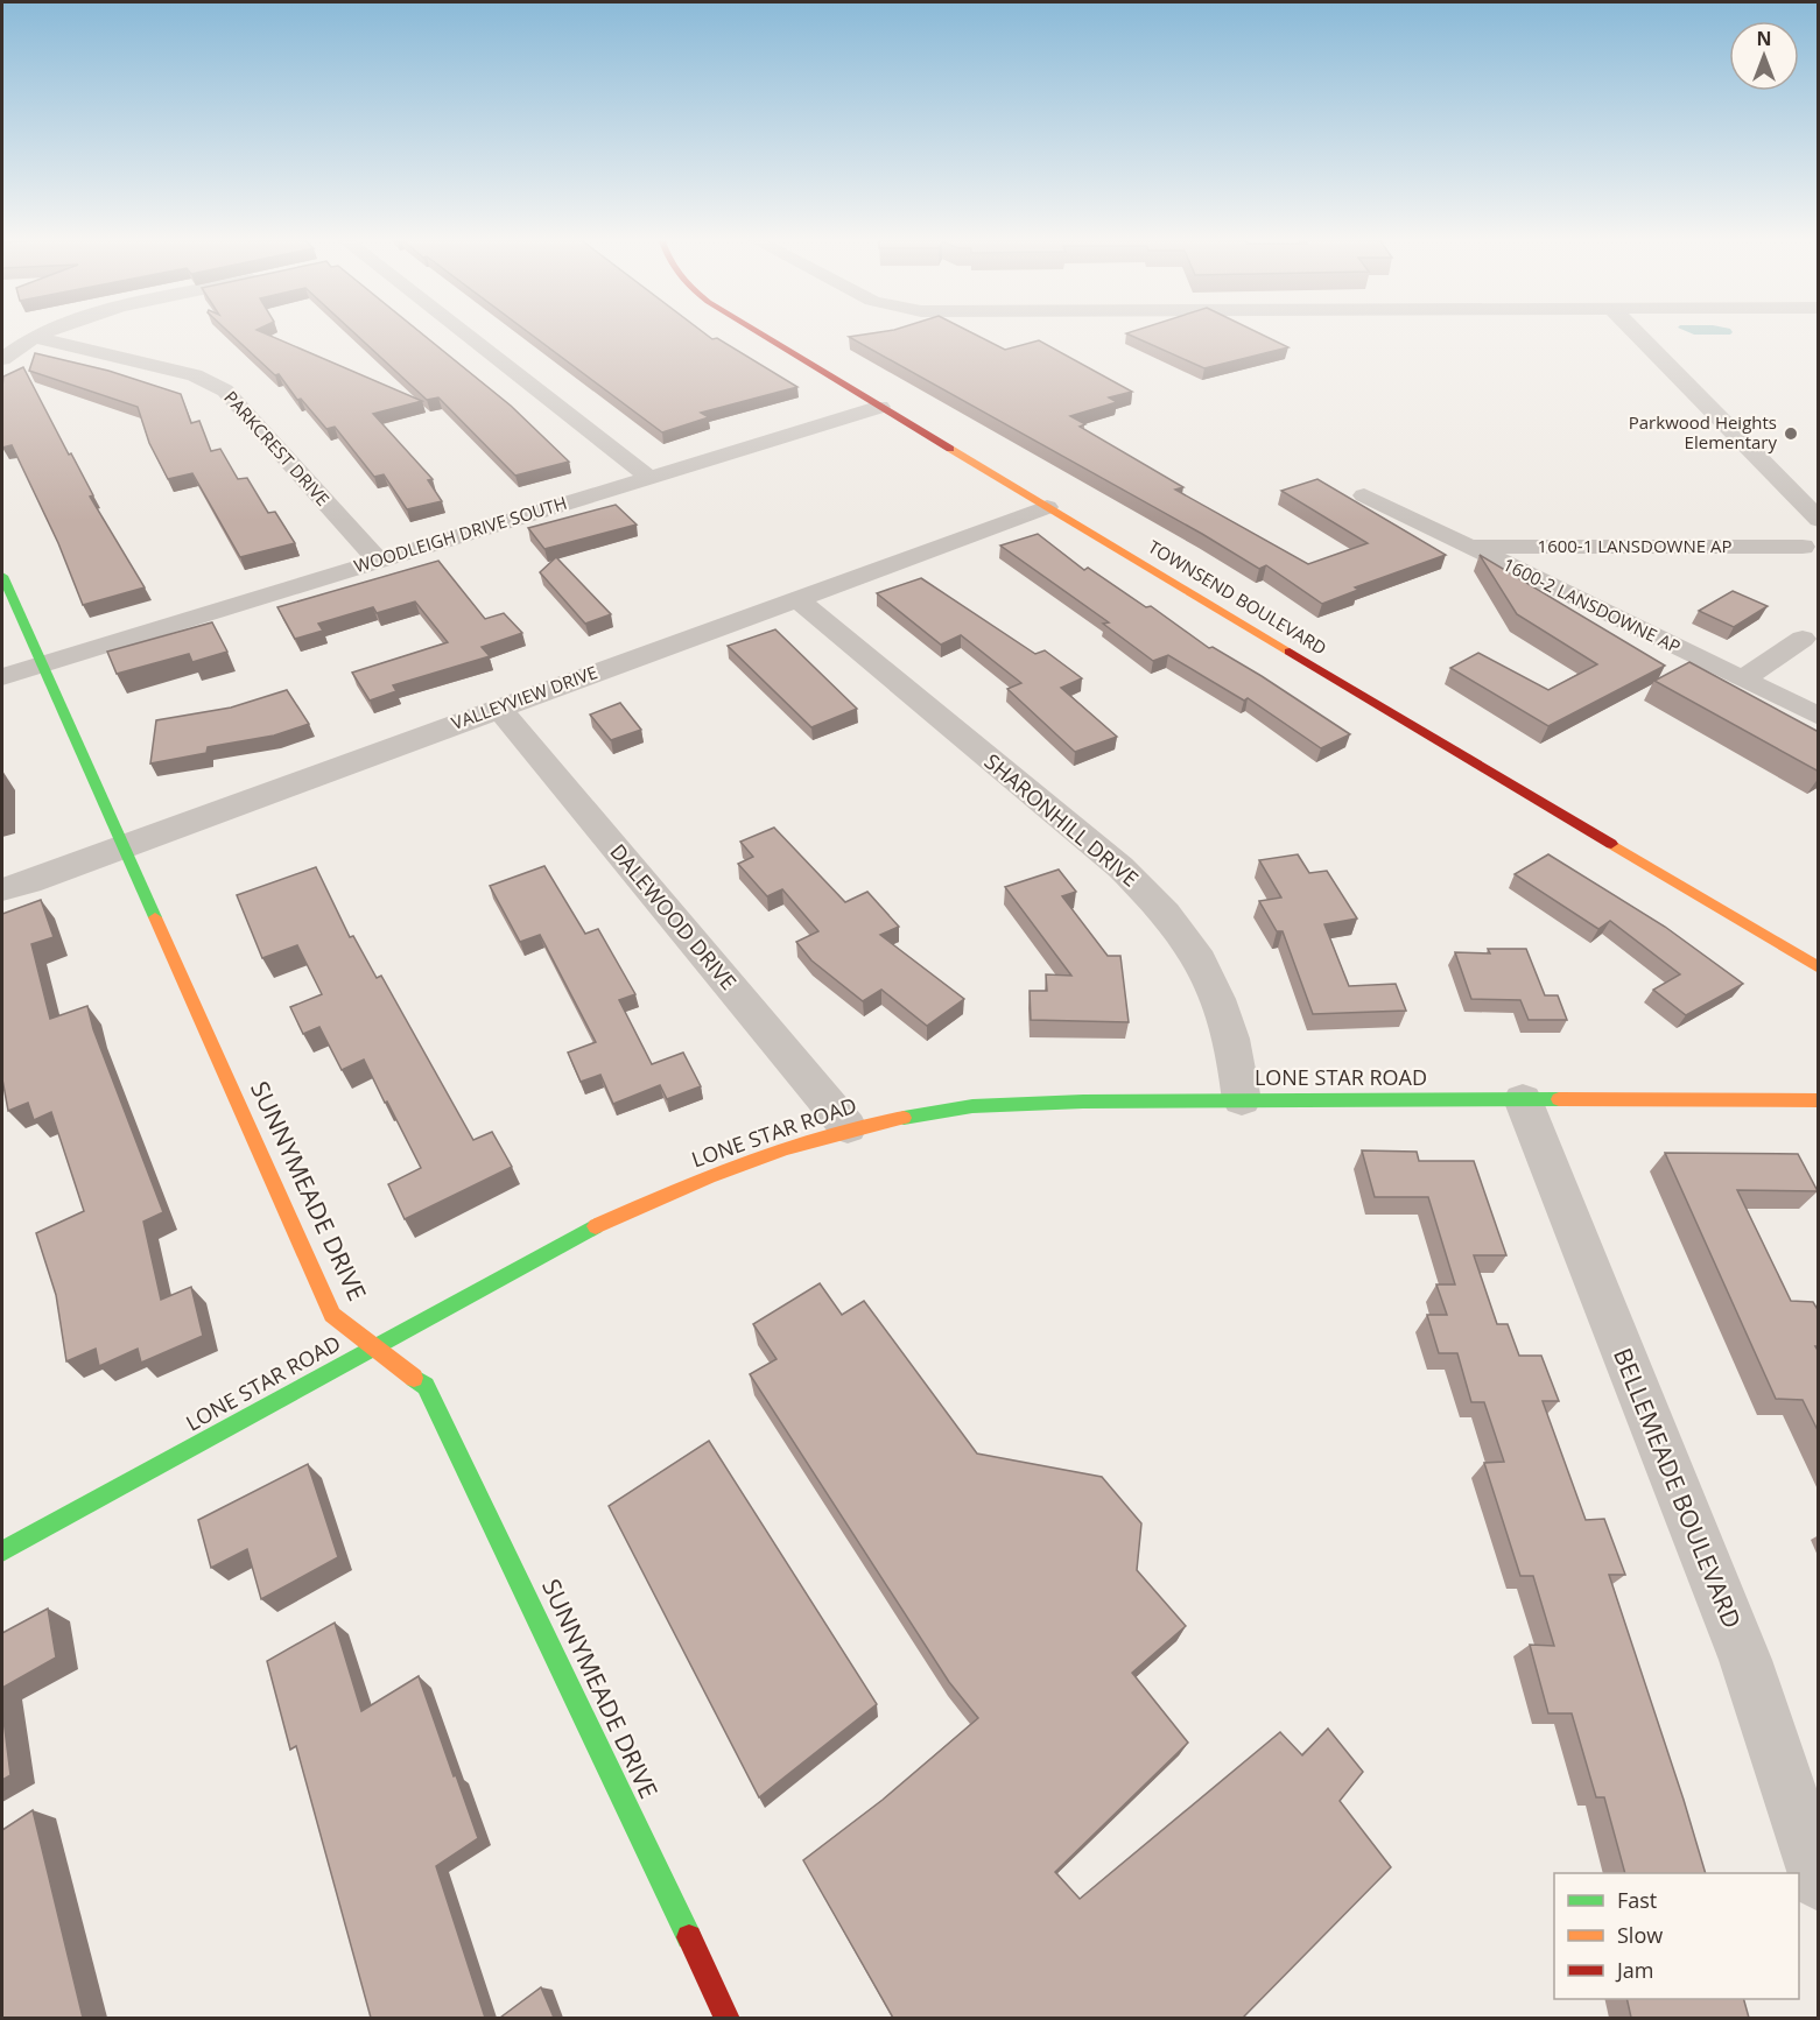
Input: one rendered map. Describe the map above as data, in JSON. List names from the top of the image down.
{
  "streets": {
    "street": [
      "PARKCREST DRIVE",
      "WOODLEIGH DRIVE SOUTH",
      "1600-1 LANSDOWNE AP",
      "TOWNSEND BOULEVARD",
      "1600-2 LANSDOWNE AP",
      "VALLEYVIEW DRIVE",
      "SHARONHILL DRIVE",
      "DALEWOOD DRIVE",
      "LONE STAR ROAD",
      "SUNNYMEADE DRIVE",
      "BELLEMEADE BOULEVARD"
    ]
  },
  "crossings": [
    ["PARKCREST DRIVE", "WOODLEIGH DRIVE SOUTH"],
    ["WOODLEIGH DRIVE SOUTH", "TOWNSEND BOULEVARD"],
    ["WOODLEIGH DRIVE SOUTH", "SUNNYMEADE DRIVE"],
    ["1600-1 LANSDOWNE AP", "1600-2 LANSDOWNE AP"],
    ["TOWNSEND BOULEVARD", "VALLEYVIEW DRIVE"],
    ["VALLEYVIEW DRIVE", "SHARONHILL DRIVE"],
    ["VALLEYVIEW DRIVE", "DALEWOOD DRIVE"],
    ["VALLEYVIEW DRIVE", "SUNNYMEADE DRIVE"],
    ["SHARONHILL DRIVE", "LONE STAR ROAD"],
    ["DALEWOOD DRIVE", "LONE STAR ROAD"],
    ["LONE STAR ROAD", "SUNNYMEADE DRIVE"],
    ["LONE STAR ROAD", "BELLEMEADE BOULEVARD"]
  ],
  "places": ["Parkwood Heights Elementary"],
  "legend": ["Fast", "Slow", "Jam"],
  "north": "top"
}
